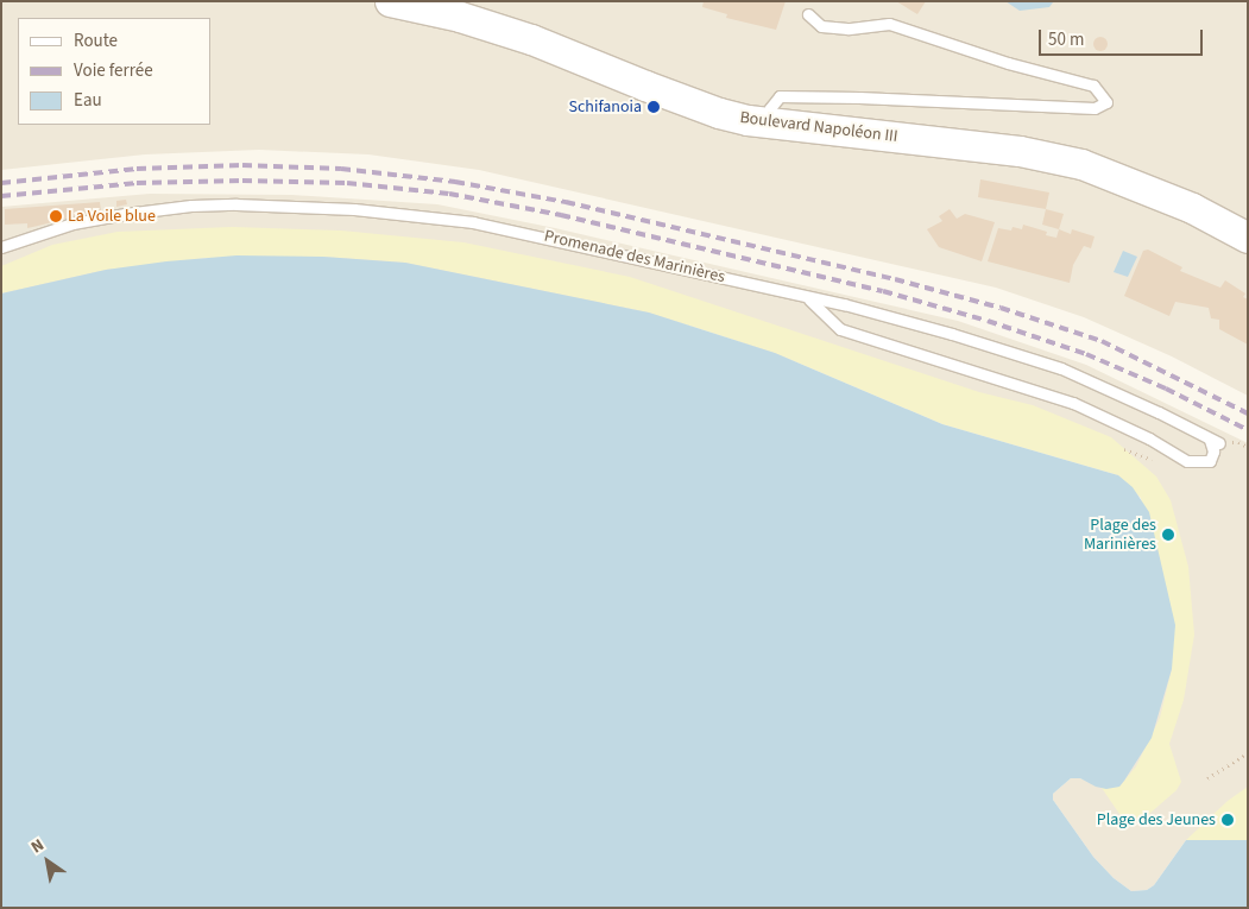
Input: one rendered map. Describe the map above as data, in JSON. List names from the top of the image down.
{
  "streets": {
    "main road": ["Boulevard Napoléon III"],
    "lane": ["Promenade des Marinières"]
  },
  "places": [
    "Schifanoia",
    "La Voile blue",
    "Plage des Marinières",
    "Plage des Jeunes"
  ],
  "legend": ["Route", "Voie ferrée", "Eau"],
  "scale_bar": "50 m",
  "north": "top left"
}
